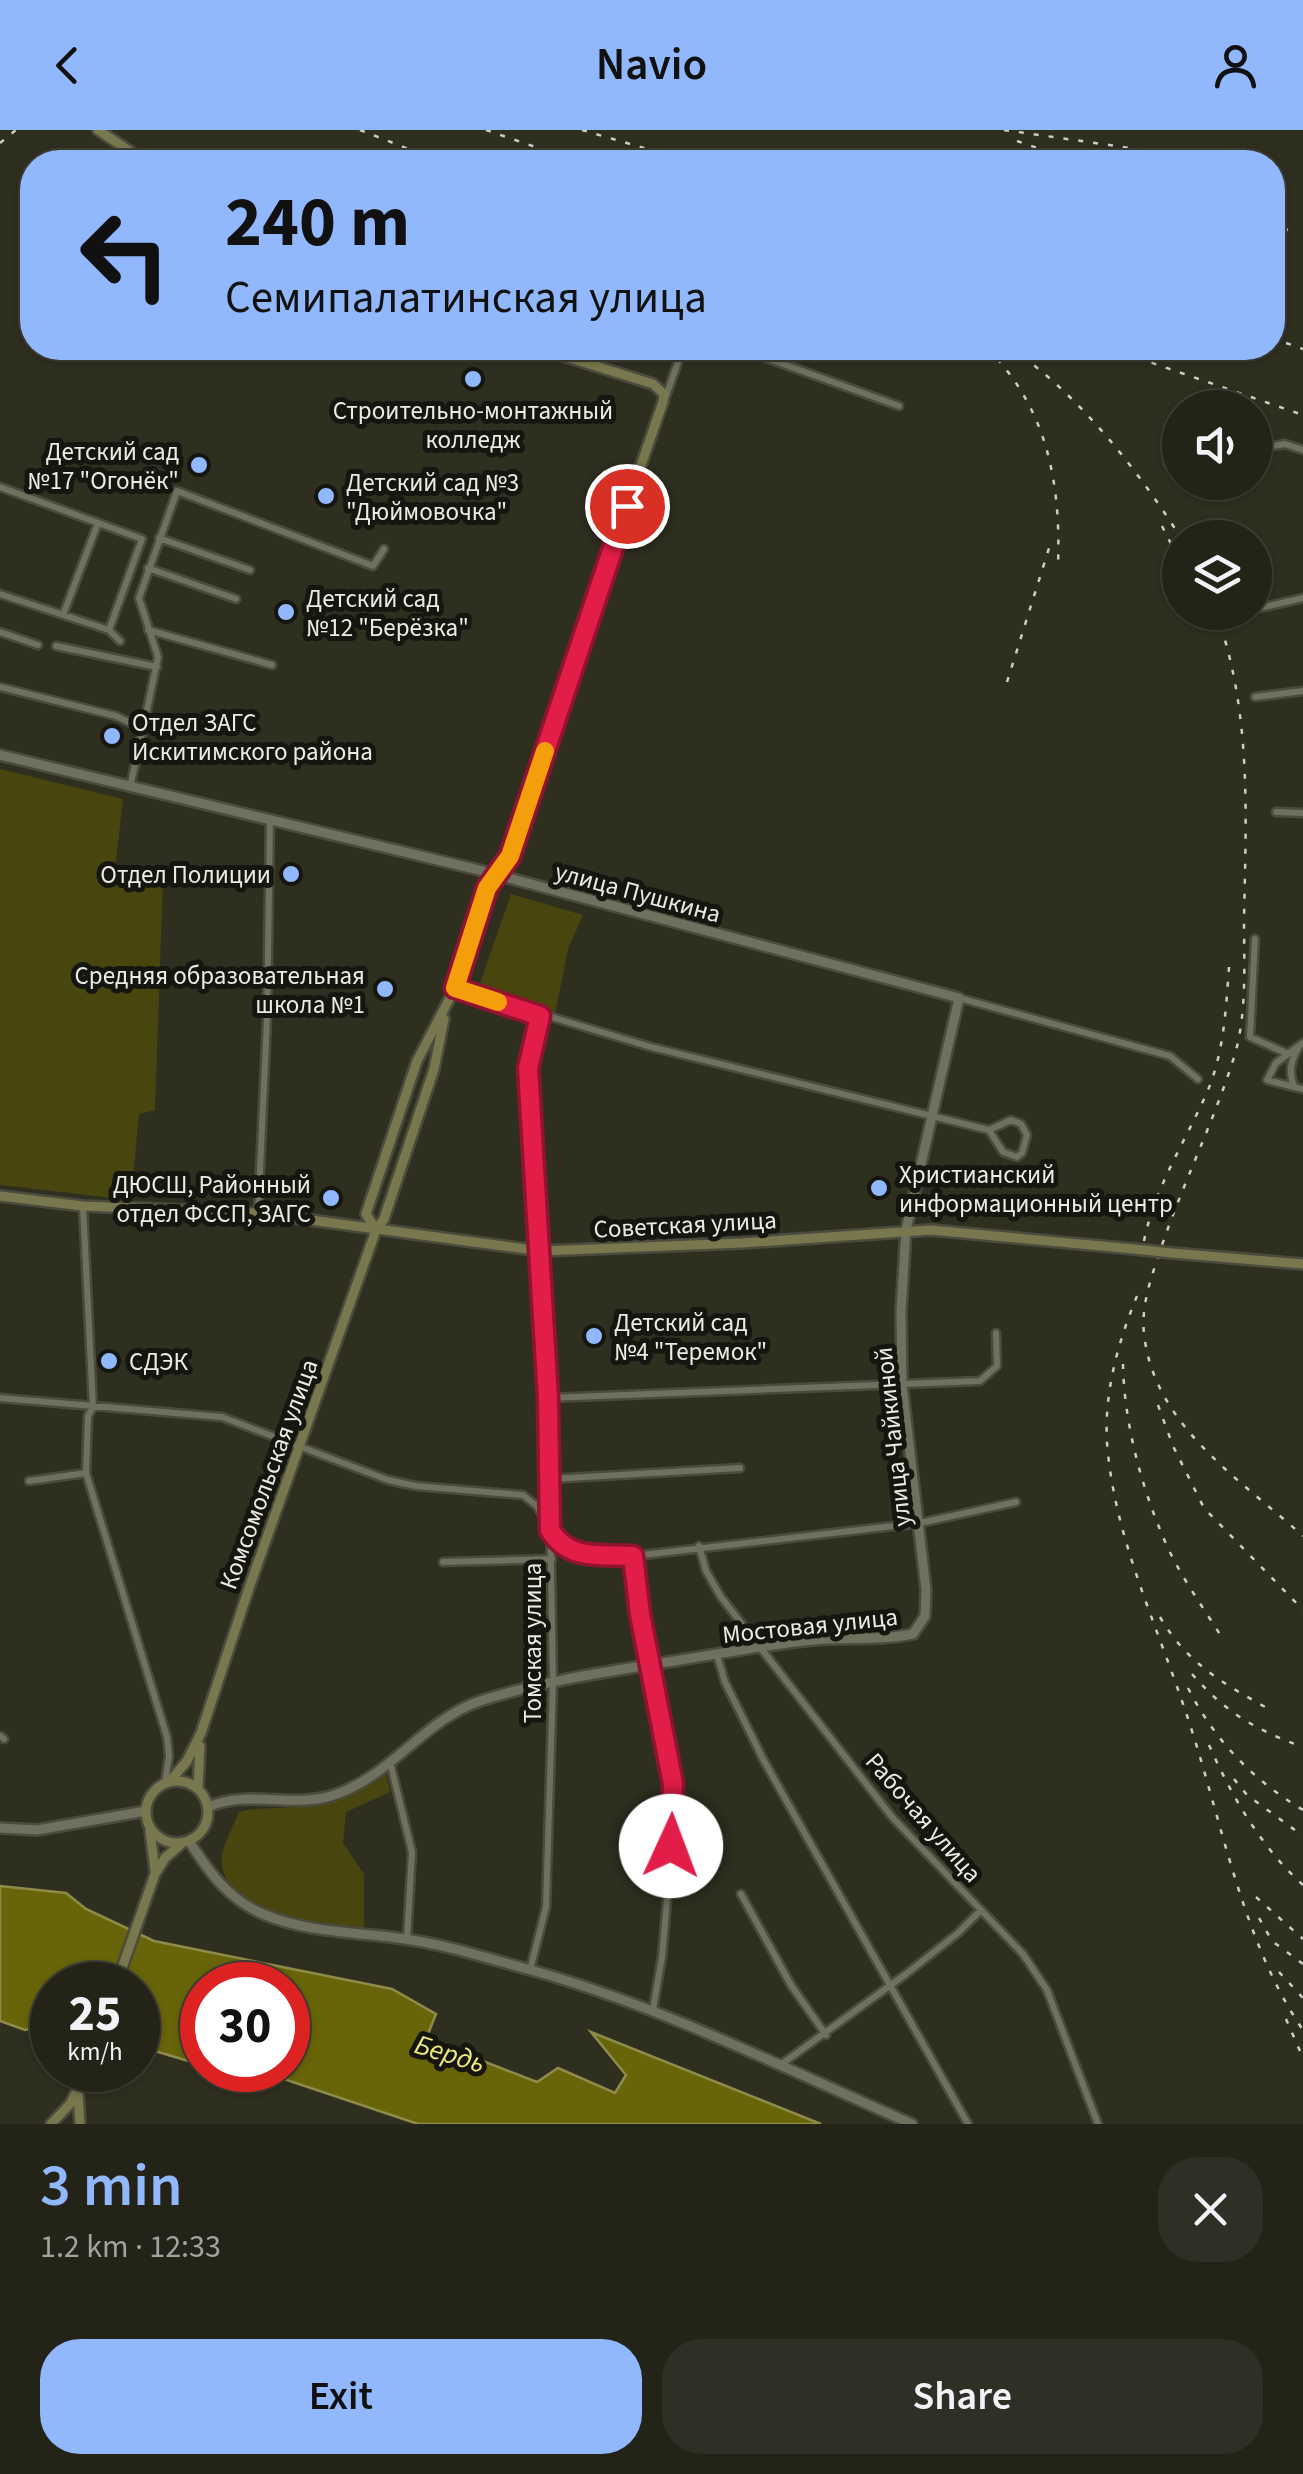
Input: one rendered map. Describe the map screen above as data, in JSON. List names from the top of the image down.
{
  "streets": {
    "main road": ["Советская улица", "Комсомольская улица"],
    "street": [
      "улица Пушкина",
      "улица Чайкиной",
      "Мостовая улица",
      "Томская улица",
      "Рабочая улица"
    ]
  },
  "crossings": [
    ["улица Пушкина", "улица Чайкиной"],
    ["улица Пушкина", "Комсомольская улица"],
    ["Советская улица", "улица Чайкиной"],
    ["Советская улица", "Комсомольская улица"],
    ["Советская улица", "Томская улица"],
    ["улица Чайкиной", "Мостовая улица"],
    ["Комсомольская улица", "Мостовая улица"],
    ["Мостовая улица", "Томская улица"],
    ["Мостовая улица", "Рабочая улица"]
  ],
  "water": ["Бердь"],
  "places": [
    "Строительно-монтажный колледж",
    "Детский сад №17 \"Огонёк\"",
    "Детский сад №3 \"Дюймовочка\"",
    "Детский сад №12 \"Берёзка\"",
    "Отдел ЗАГС Искитимского района",
    "Отдел Полиции",
    "Средняя образовательная школа №1",
    "Христианский информационный центр",
    "ДЮСШ, Районный отдел ФССП, ЗАГС",
    "Детский сад №4 \"Теремок\"",
    "СДЭК"
  ],
  "page": {
    "header": "Navio",
    "turn": ["240 m", "Семипалатинская улица"],
    "speed": "25 km/h",
    "limit": "30",
    "heading": ["3 min", "1.2 km · 12:33"],
    "buttons": ["Exit", "Share"]
  }
}
